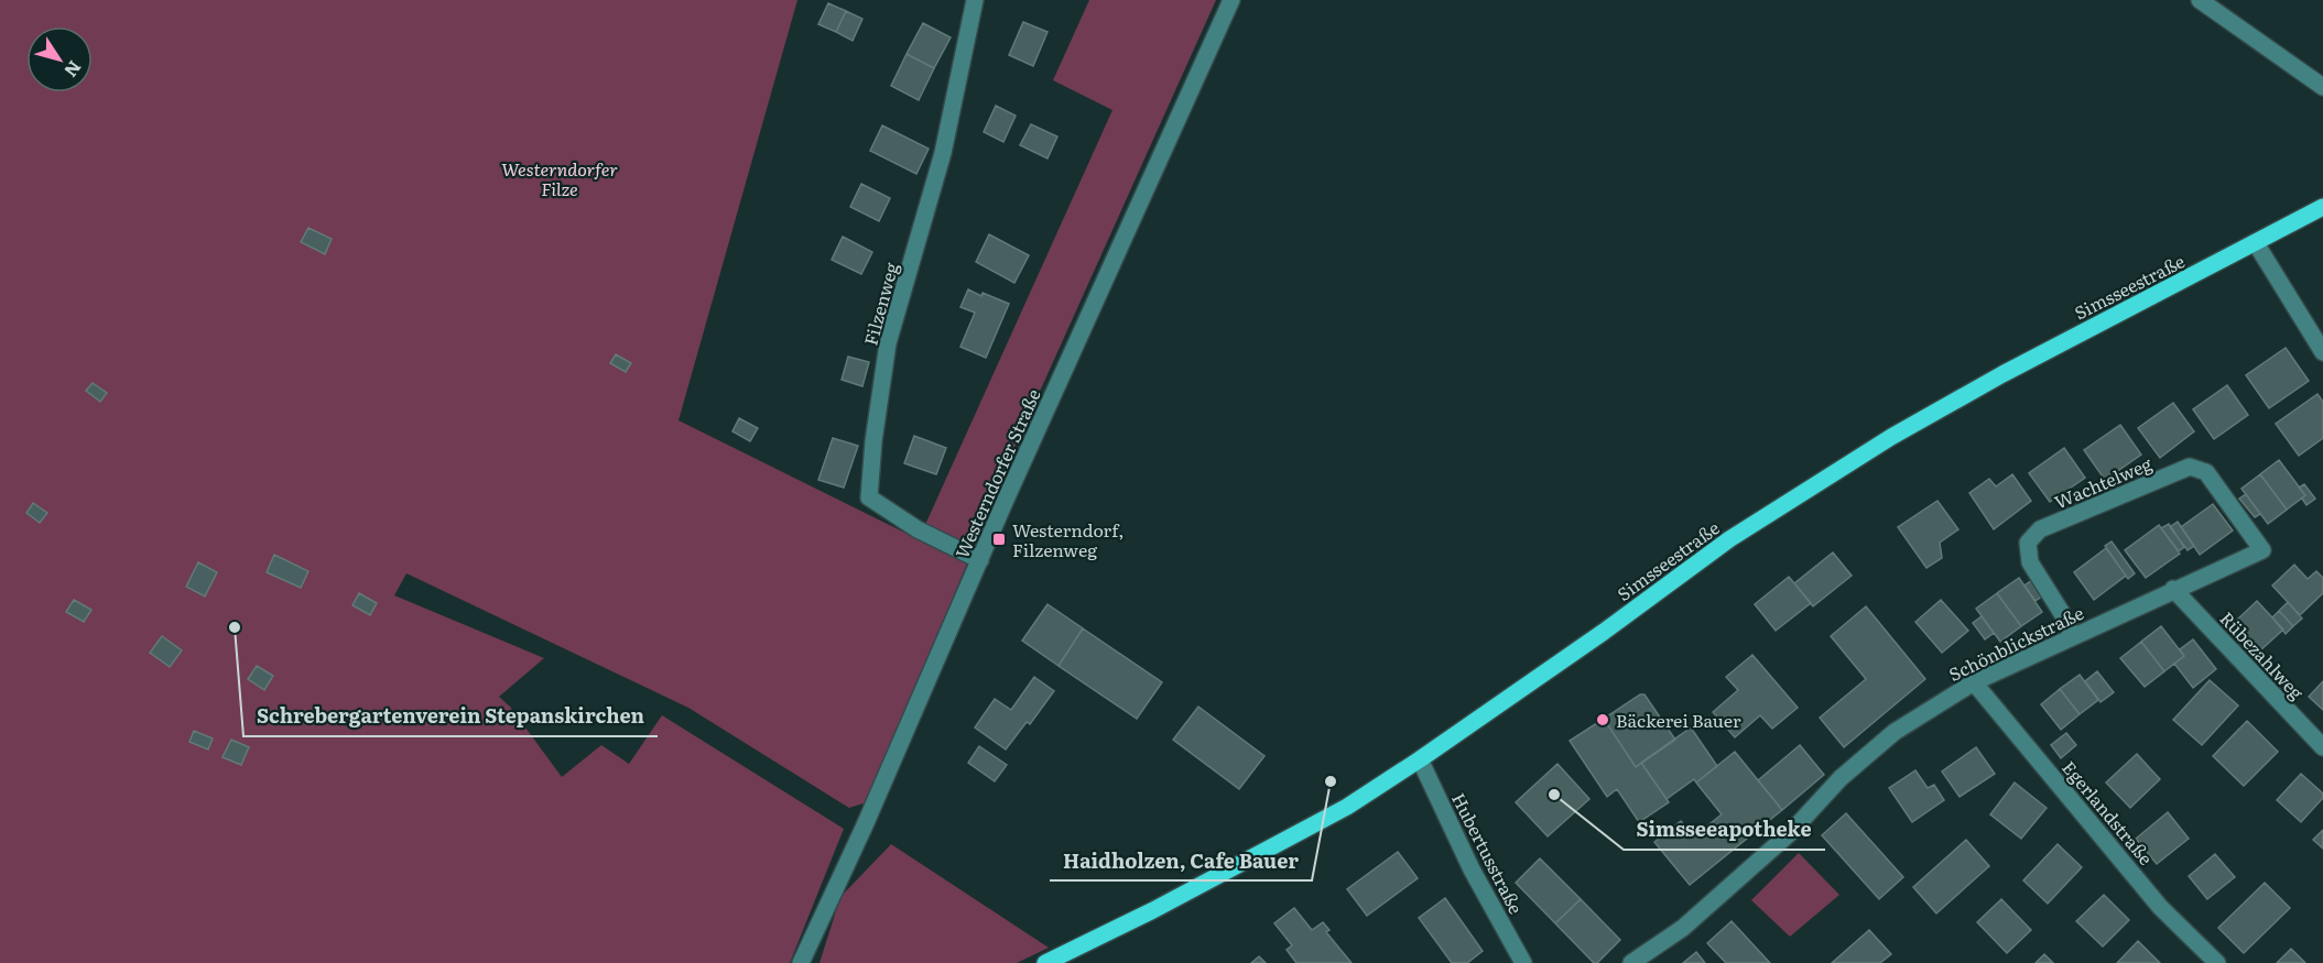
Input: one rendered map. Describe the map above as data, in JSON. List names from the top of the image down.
{
  "streets": {
    "main road": ["Simsseestraße"],
    "street": [
      "Filzenweg",
      "Westerndorfer Straße",
      "Wachtelweg",
      "Schönblickstraße",
      "Rübezahlweg",
      "Egerlandstraße",
      "Hubertusstraße"
    ]
  },
  "crossings": [
    ["Simsseestraße", "Hubertusstraße"],
    ["Filzenweg", "Westerndorfer Straße"],
    ["Wachtelweg", "Schönblickstraße"],
    ["Schönblickstraße", "Rübezahlweg"],
    ["Schönblickstraße", "Egerlandstraße"]
  ],
  "parks": ["Westerndorfer Filze"],
  "places": {
    "transit": ["Westerndorf, Filzenweg"],
    "other": [
      "Schrebergartenverein Stepanskirchen",
      "Bäckerei Bauer",
      "Haidholzen, Cafe Bauer",
      "Simsseeapotheke"
    ]
  },
  "north": "bottom right"
}
